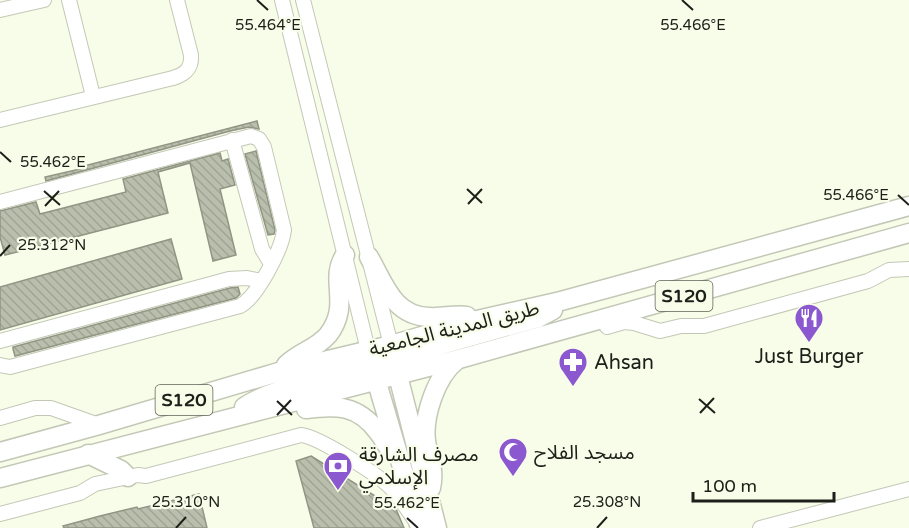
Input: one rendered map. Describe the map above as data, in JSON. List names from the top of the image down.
{
  "streets": {
    "main road": ["S120", "طريق المدينة الجامعية"]
  },
  "places": {
    "restaurant": ["Just Burger"],
    "pharmacy": ["Ahsan"],
    "mosque": ["مسجد الفلاح"],
    "bank": ["مصرف الشارقة الإسلامي"]
  },
  "scale_bar": "100 m",
  "coordinates": [
    "55.464°E",
    "55.466°E",
    "55.462°E",
    "25.312°N",
    "25.310°N",
    "25.308°N"
  ]
}
